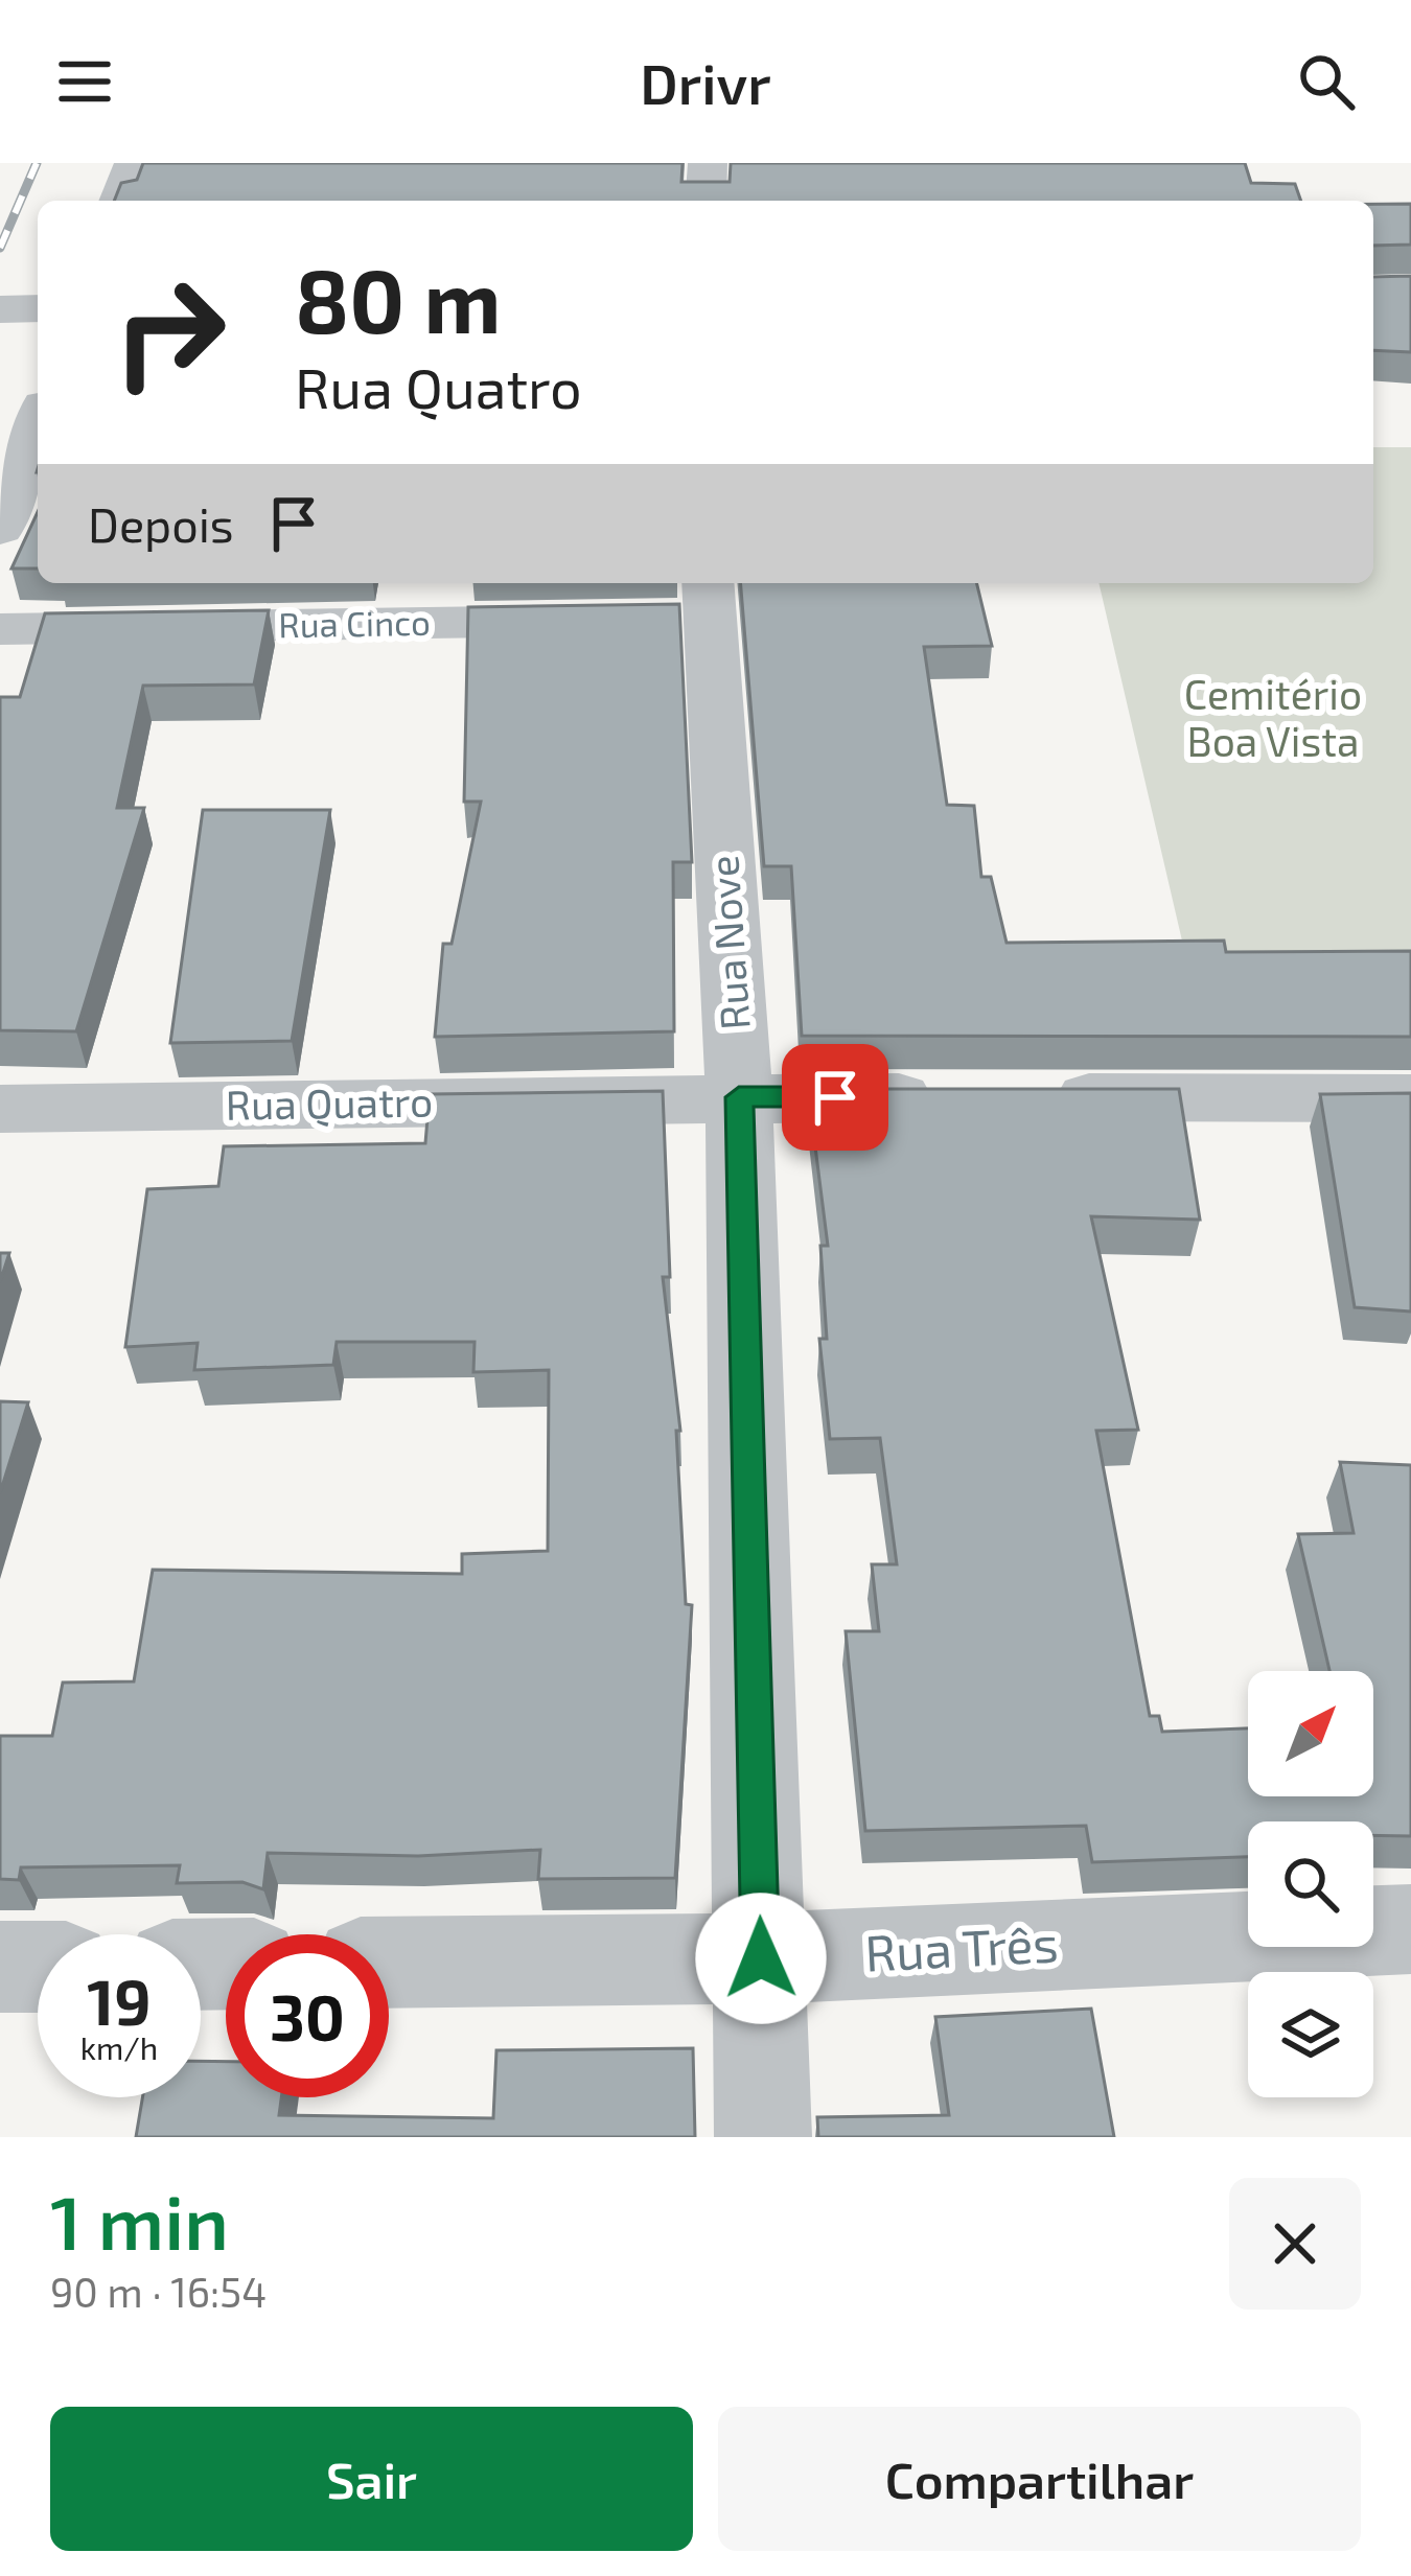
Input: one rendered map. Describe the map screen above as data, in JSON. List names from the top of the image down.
{
  "streets": {
    "street": [
      "Rua Cinco",
      "Rua Nove",
      "Rua Quatro",
      "Rua Três"
    ]
  },
  "crossings": [
    ["Rua Cinco", "Rua Nove"],
    ["Rua Nove", "Rua Quatro"],
    ["Rua Nove", "Rua Três"]
  ],
  "parks": ["Cemitério Boa Vista"],
  "north": "top right",
  "page": {
    "header": "Drivr",
    "turn": ["80 m", "Rua Quatro"],
    "then": "Depois",
    "speed": "19 km/h",
    "limit": "30",
    "heading": ["1 min", "90 m · 16:54"],
    "buttons": ["Sair", "Compartilhar"]
  }
}
